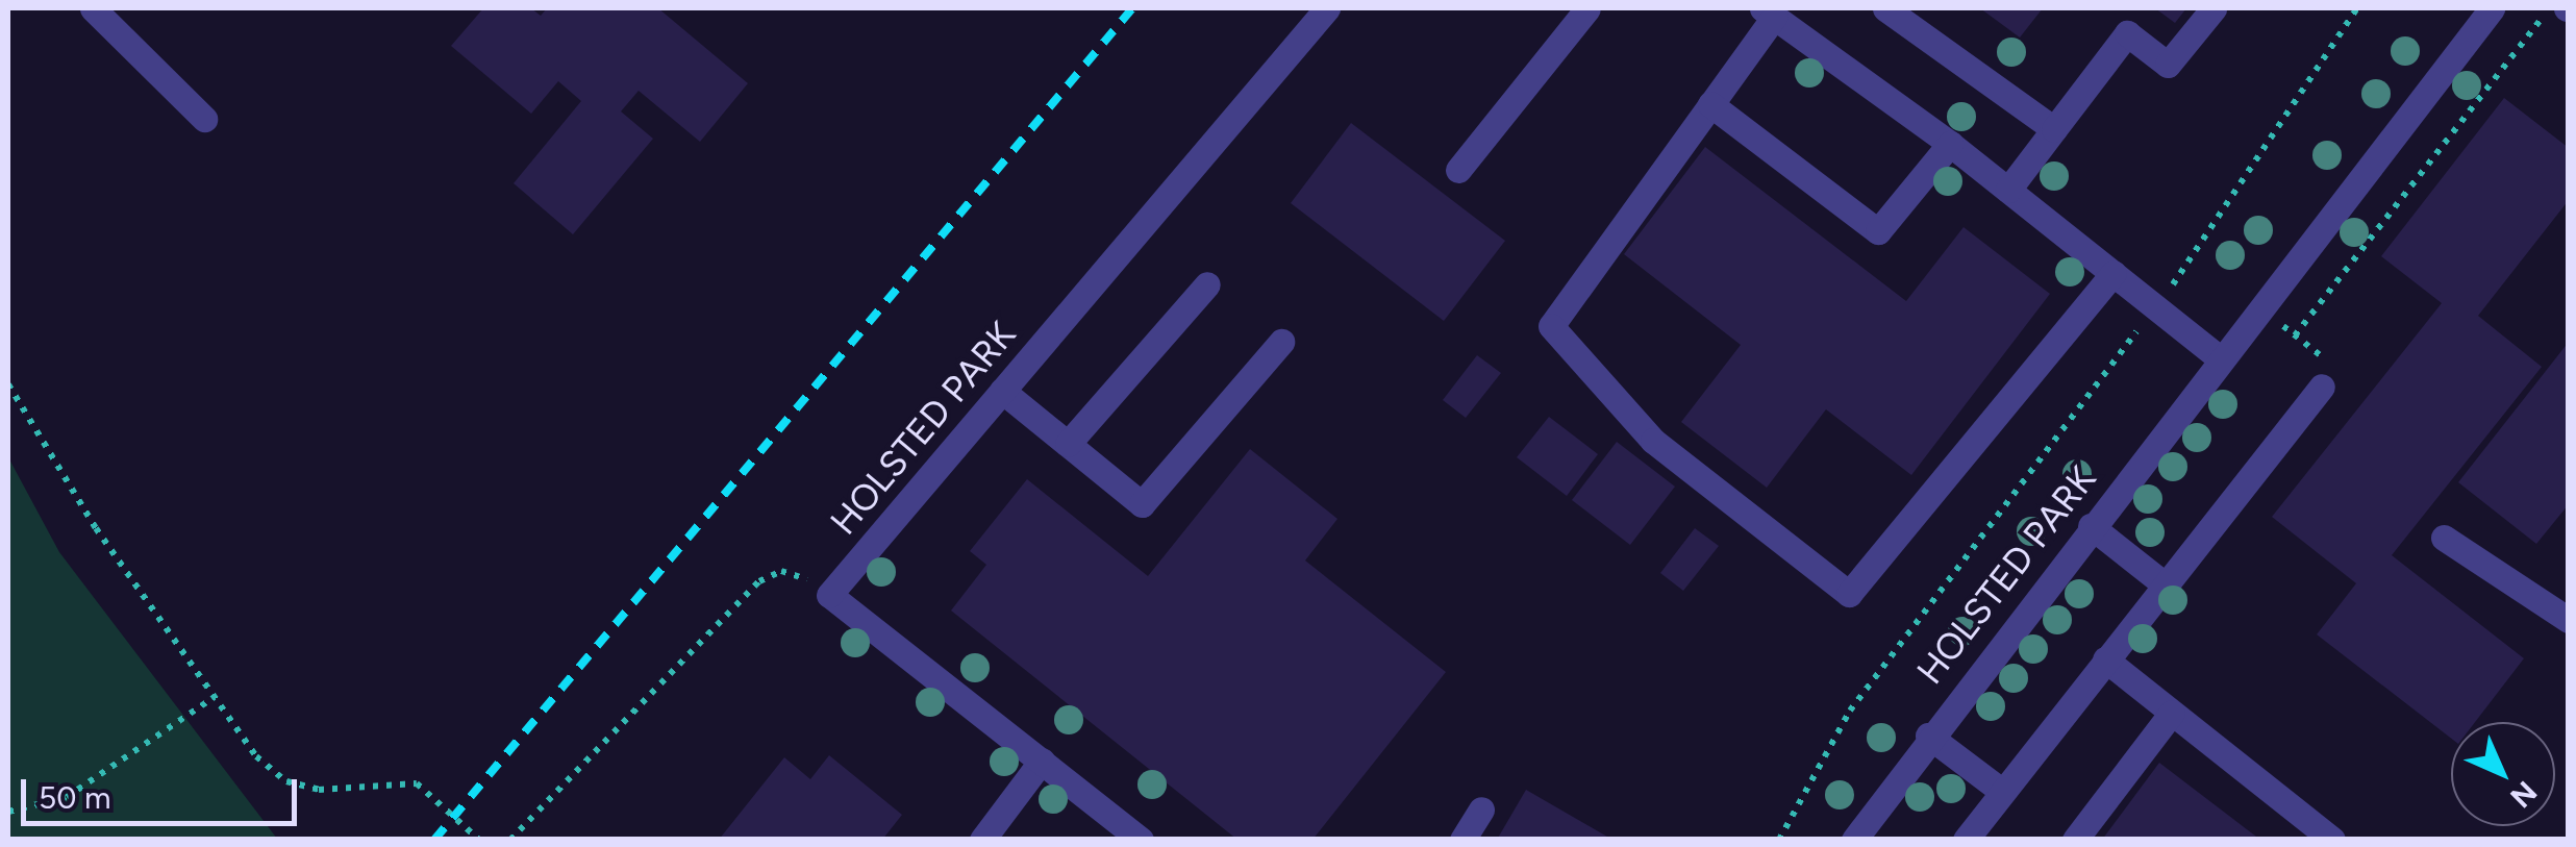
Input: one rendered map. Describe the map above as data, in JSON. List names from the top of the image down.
{
  "streets": {
    "street": ["HOLSTED PARK"]
  },
  "scale_bar": "50 m",
  "north": "bottom right"
}
